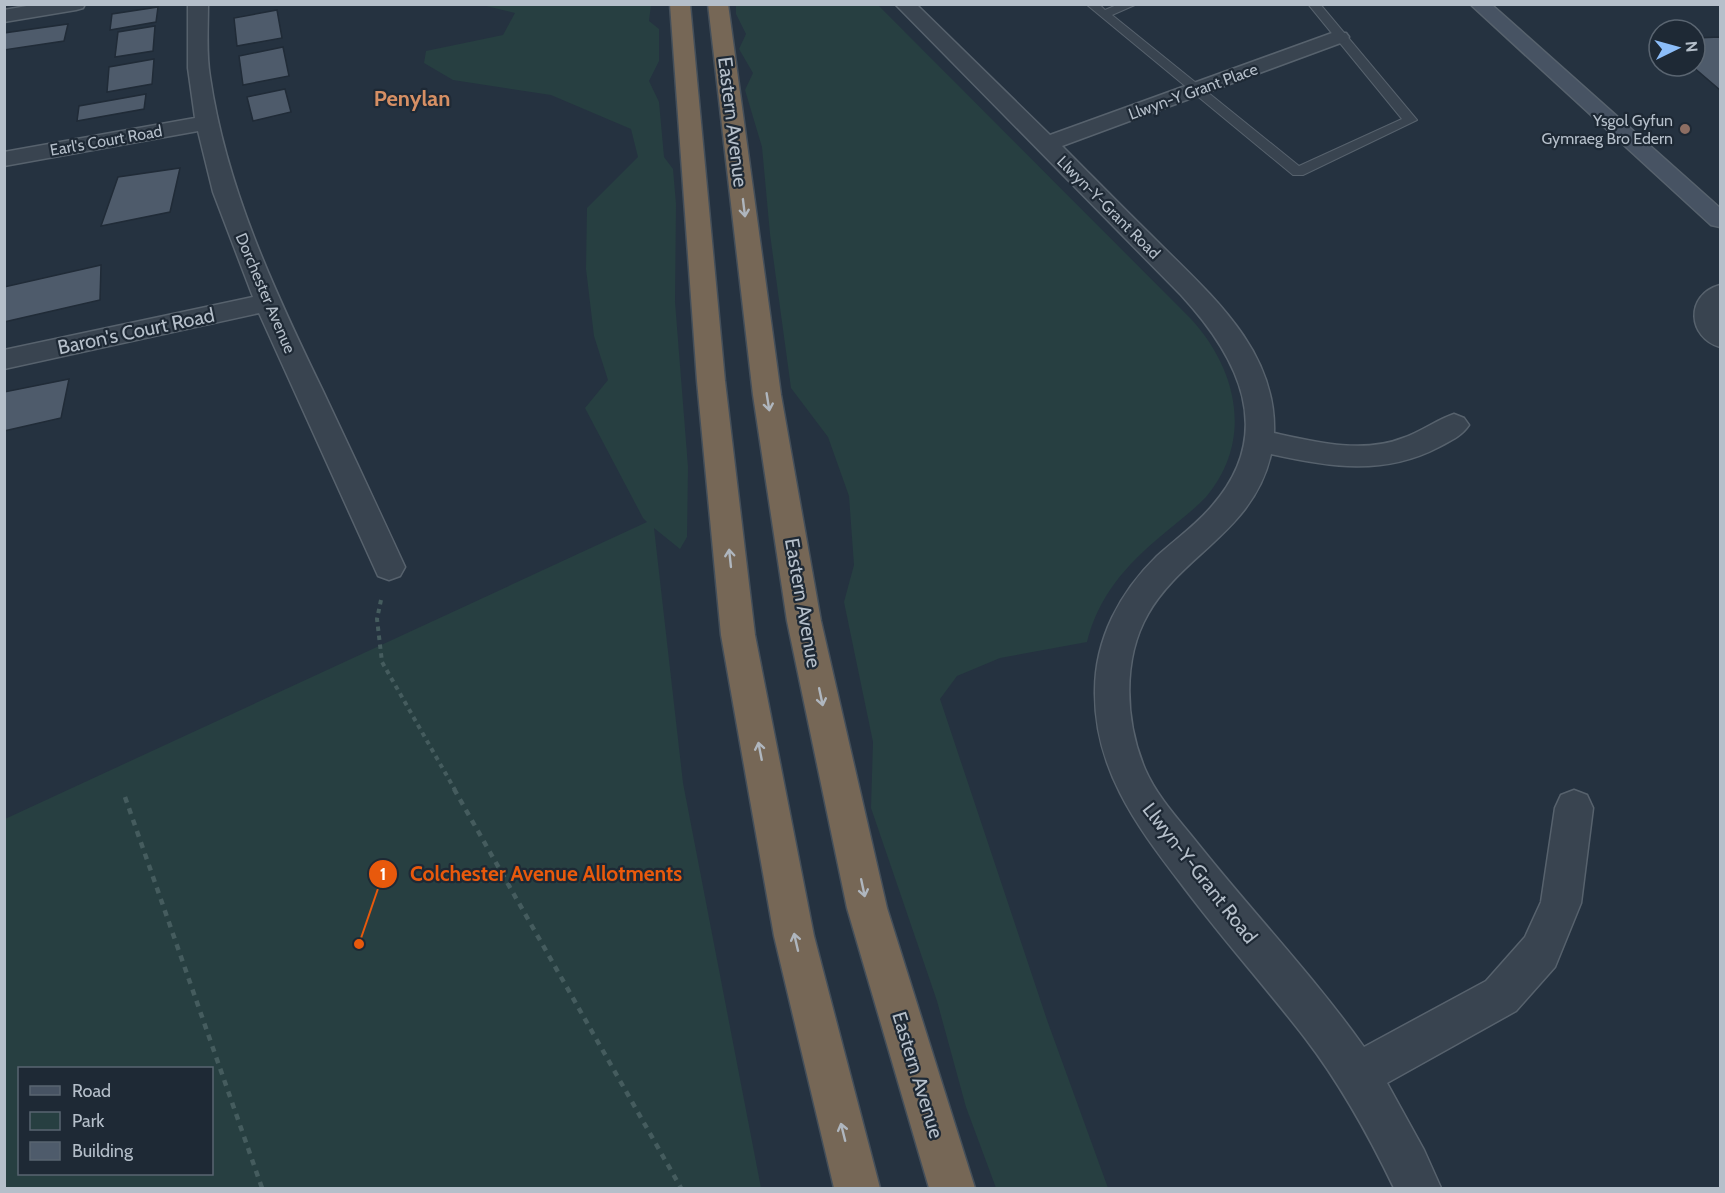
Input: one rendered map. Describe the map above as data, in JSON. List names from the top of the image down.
{
  "streets": {
    "highway": ["Eastern Avenue"],
    "street": [
      "Llwyn-Y Grant Place",
      "Earl's Court Road",
      "Llwyn-Y-Grant Road",
      "Dorchester Avenue",
      "Baron's Court Road"
    ]
  },
  "crossings": [
    ["Llwyn-Y Grant Place", "Llwyn-Y-Grant Road"],
    ["Earl's Court Road", "Dorchester Avenue"],
    ["Dorchester Avenue", "Baron's Court Road"]
  ],
  "districts": ["Penylan"],
  "places": ["Ysgol Gyfun Gymraeg Bro Edern", "Colchester Avenue Allotments"],
  "legend": ["Road", "Park", "Building"],
  "north": "right"
}
